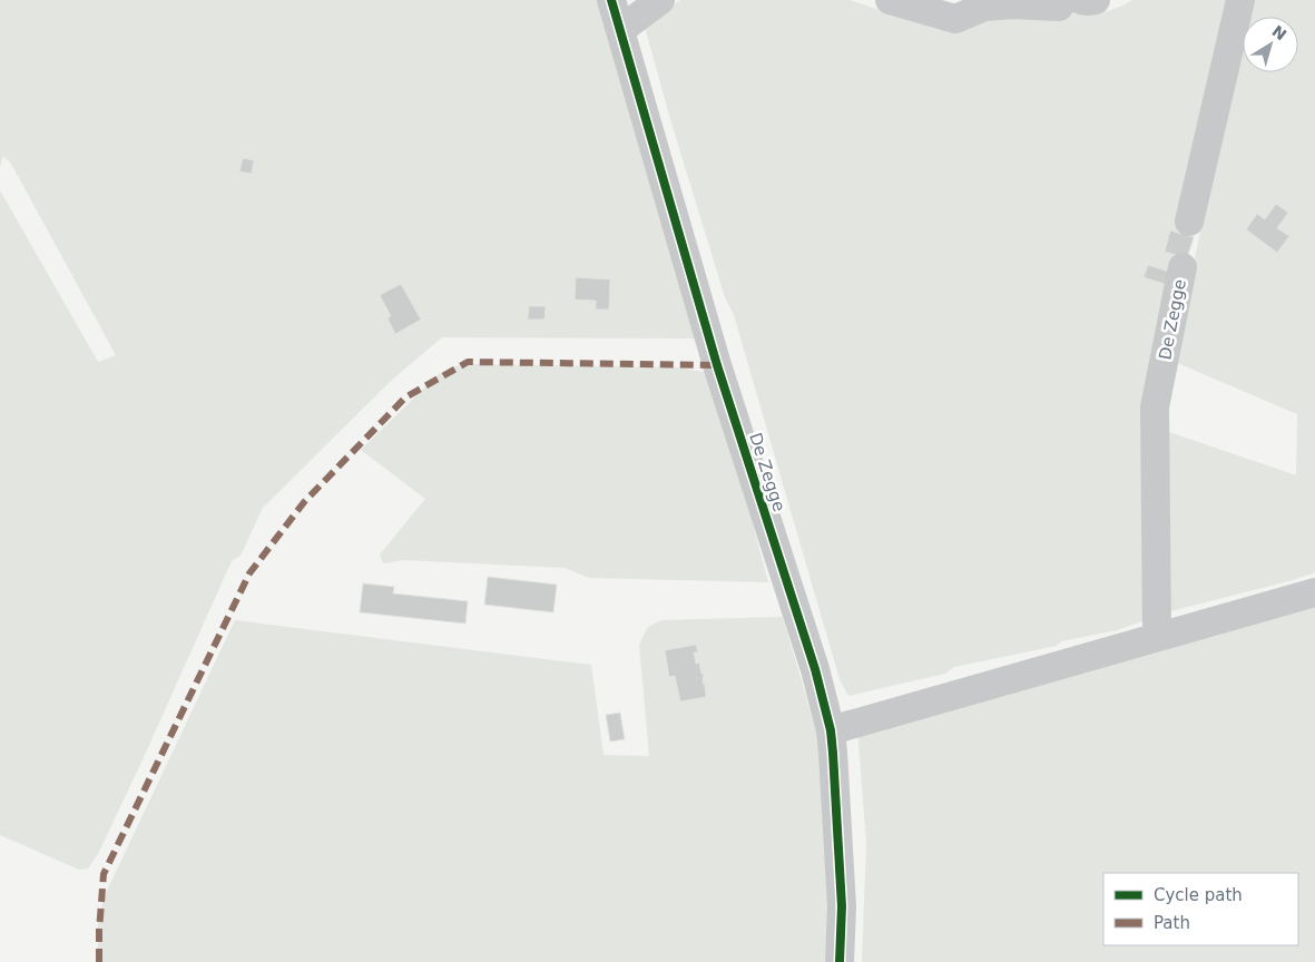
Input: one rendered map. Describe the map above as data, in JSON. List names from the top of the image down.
{
  "streets": {
    "street": ["De Zegge"]
  },
  "legend": ["Cycle path", "Path"],
  "north": "top right"
}
